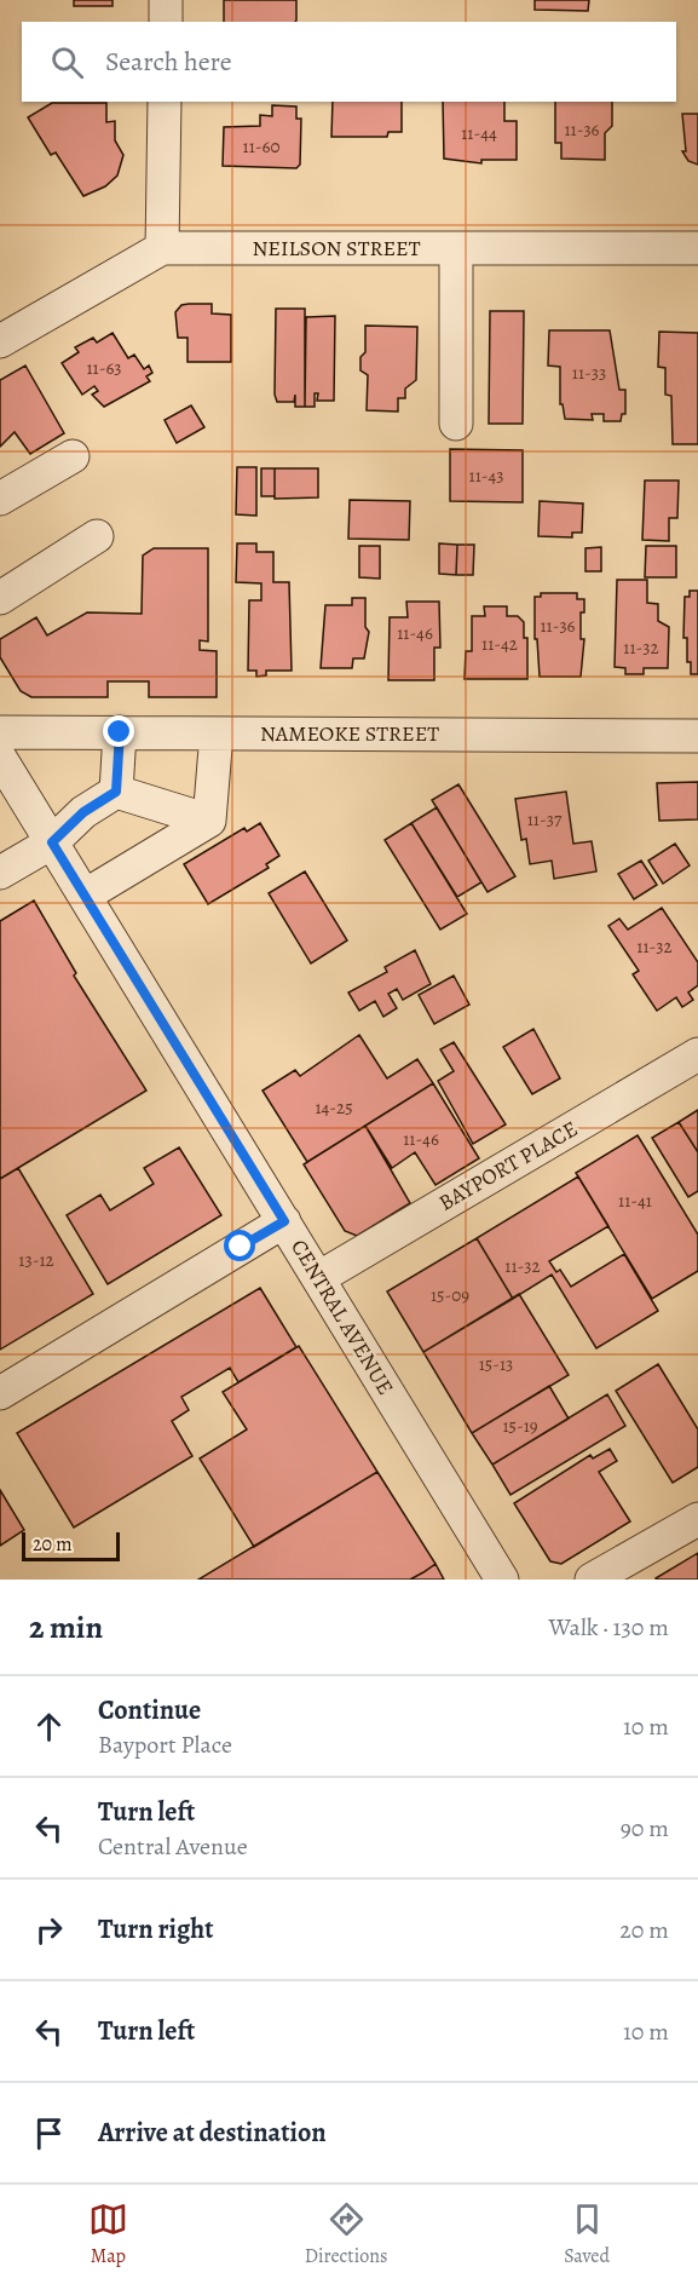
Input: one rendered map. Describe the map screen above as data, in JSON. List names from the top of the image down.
{
  "streets": {
    "street": [
      "NEILSON STREET",
      "NAMEOKE STREET",
      "BAYPORT PLACE",
      "CENTRAL AVENUE"
    ]
  },
  "crossings": [
    ["BAYPORT PLACE", "CENTRAL AVENUE"]
  ],
  "house_numbers": [
    "11-36",
    "11-44",
    "11-60",
    "11-63",
    "11-33",
    "11-43",
    "11-36",
    "11-46",
    "11-42",
    "11-32",
    "11-37",
    "11-32",
    "14-25",
    "11-46",
    "11-41",
    "13-12",
    "11-32",
    "15-09",
    "15-13",
    "15-19"
  ],
  "scale_bar": "20 m",
  "page": {
    "search": "Search here",
    "scale": "20 m",
    "heading": ["2 min", "Walk · 130 m"],
    "list": [
      ["Continue", "Bayport Place", "10 m"],
      ["Turn left", "Central Avenue", "90 m"],
      ["Turn right", "20 m"],
      ["Turn left", "10 m"],
      "Arrive at destination"
    ],
    "nav": ["Map", "Directions", "Saved"]
  }
}
